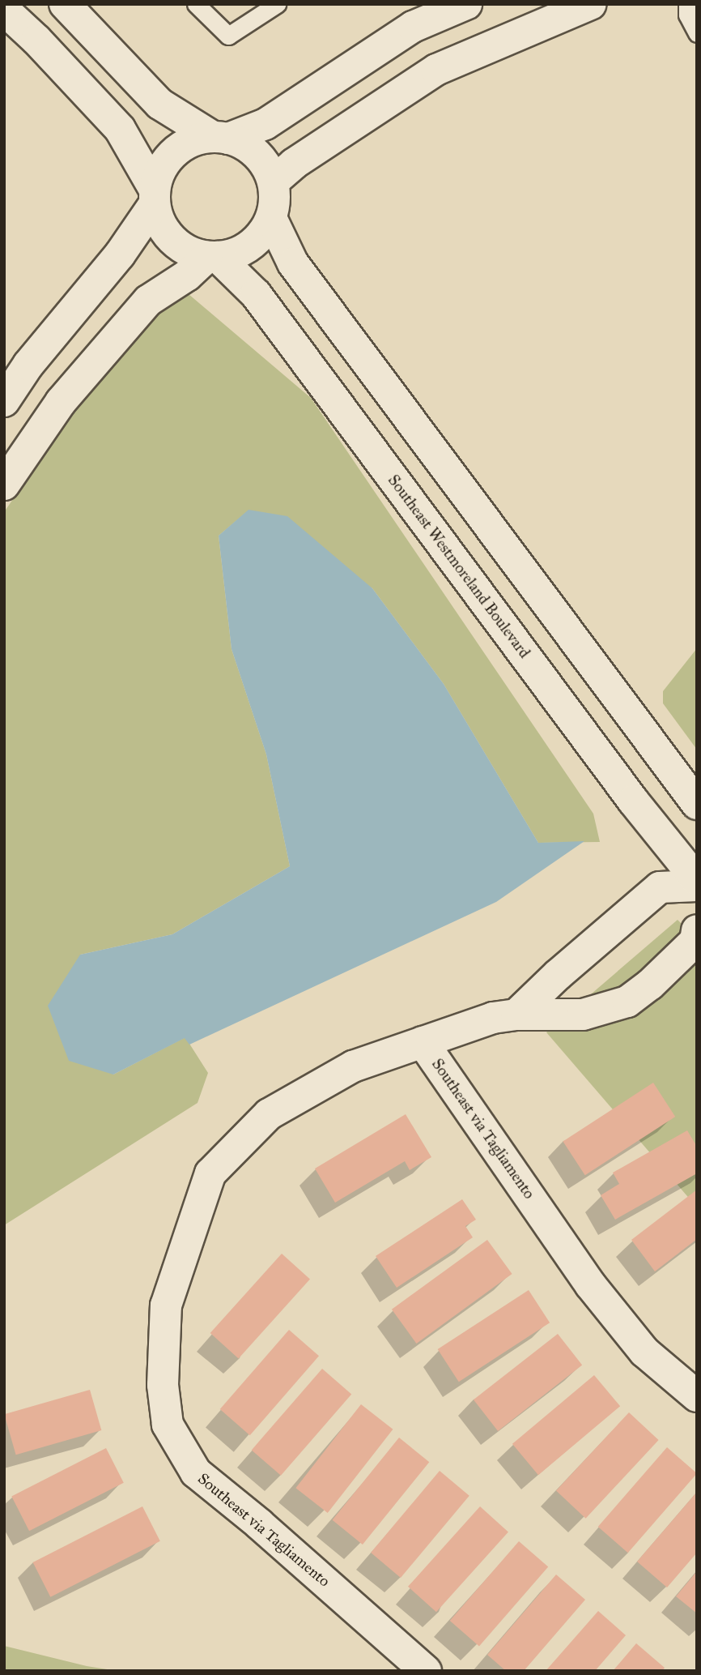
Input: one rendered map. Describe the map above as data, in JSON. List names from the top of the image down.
{
  "streets": {
    "street": ["Southeast Westmoreland Boulevard", "Southeast via Tagliamento"]
  }
}
